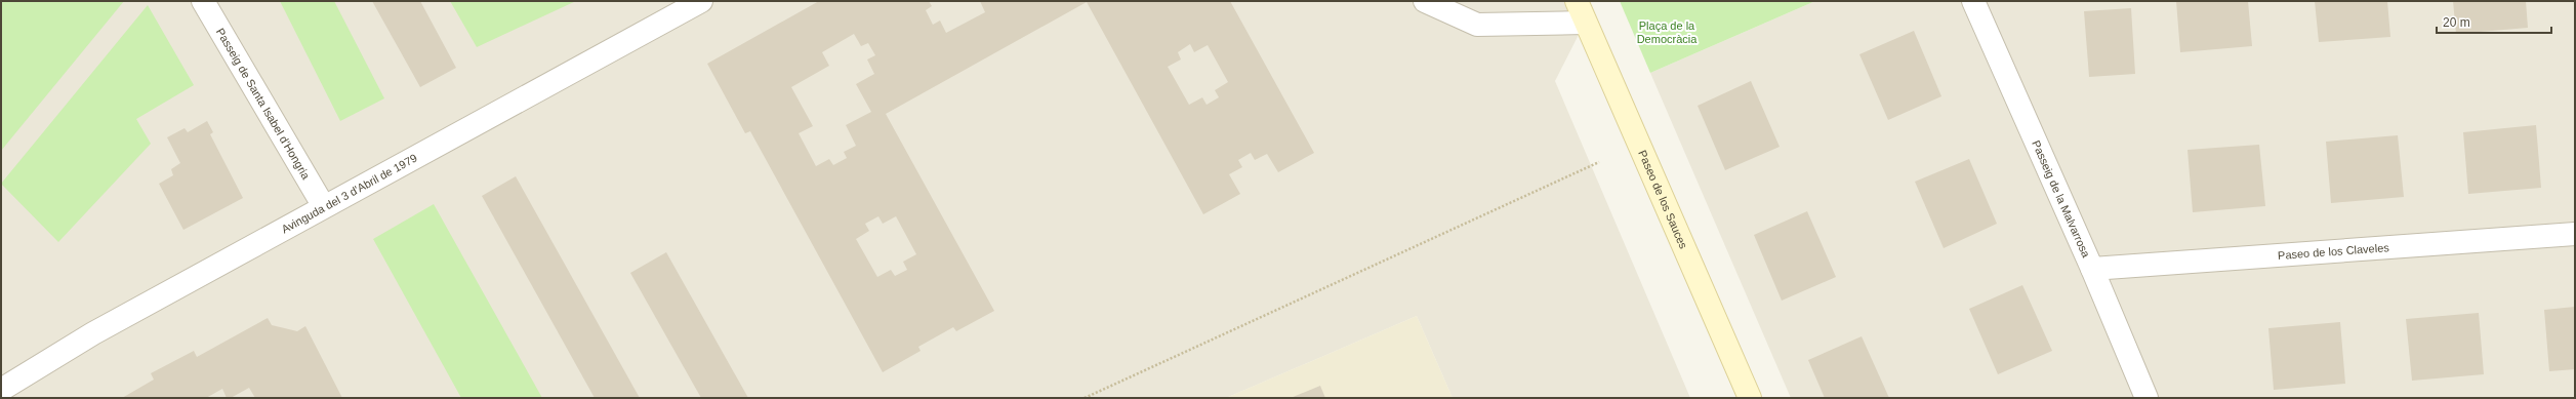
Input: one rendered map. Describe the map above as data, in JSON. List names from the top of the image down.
{
  "streets": {
    "street": [
      "Passeig de Santa Isabel d'Hongria",
      "Avinguda del 3 d'Abril de 1979",
      "Passeig de la Malvarrosa",
      "Paseo de los Sauces",
      "Paseo de los Claveles"
    ]
  },
  "crossings": [
    ["Passeig de Santa Isabel d'Hongria", "Avinguda del 3 d'Abril de 1979"],
    ["Passeig de la Malvarrosa", "Paseo de los Claveles"]
  ],
  "parks": ["Plaça de la Democràcia"],
  "scale_bar": "20 m"
}
